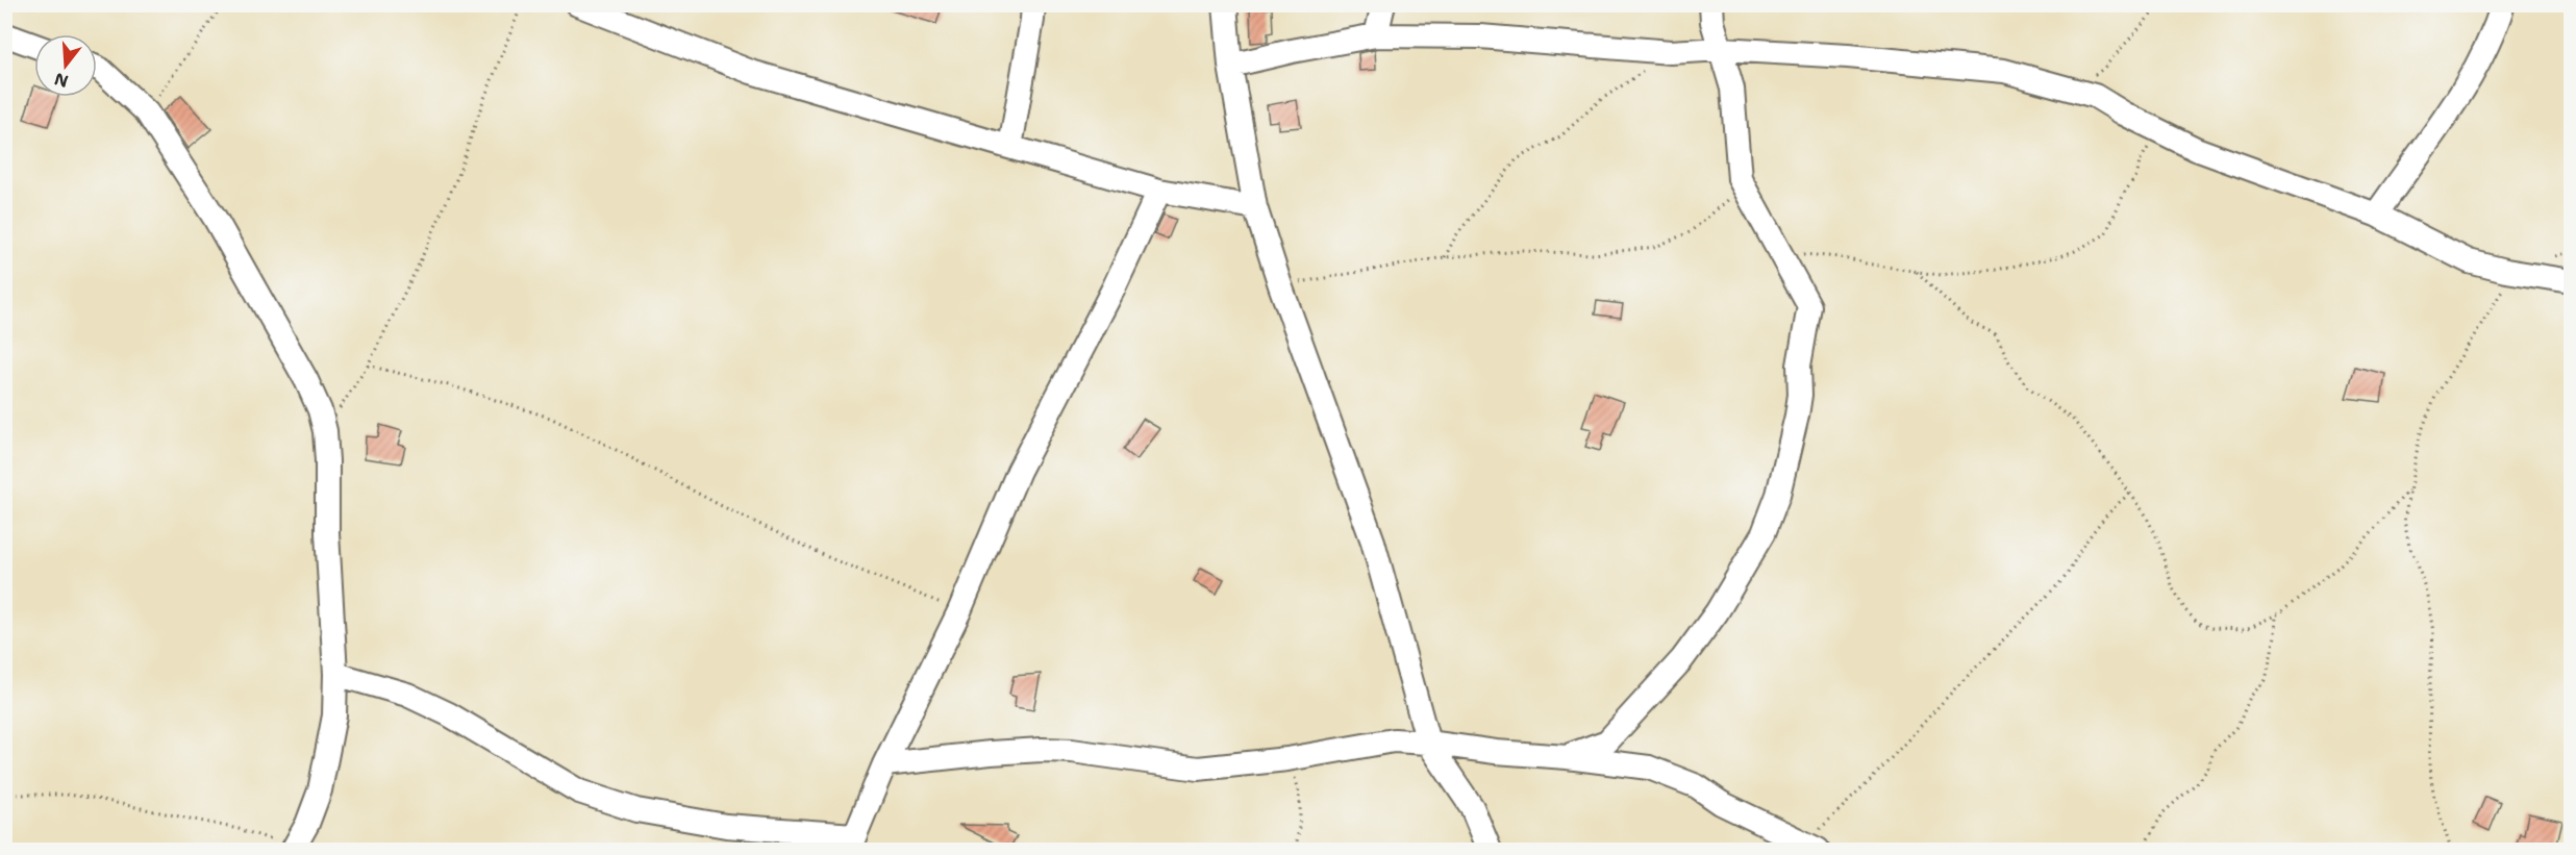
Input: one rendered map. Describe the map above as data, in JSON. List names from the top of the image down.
{
  "north": "bottom"
}
